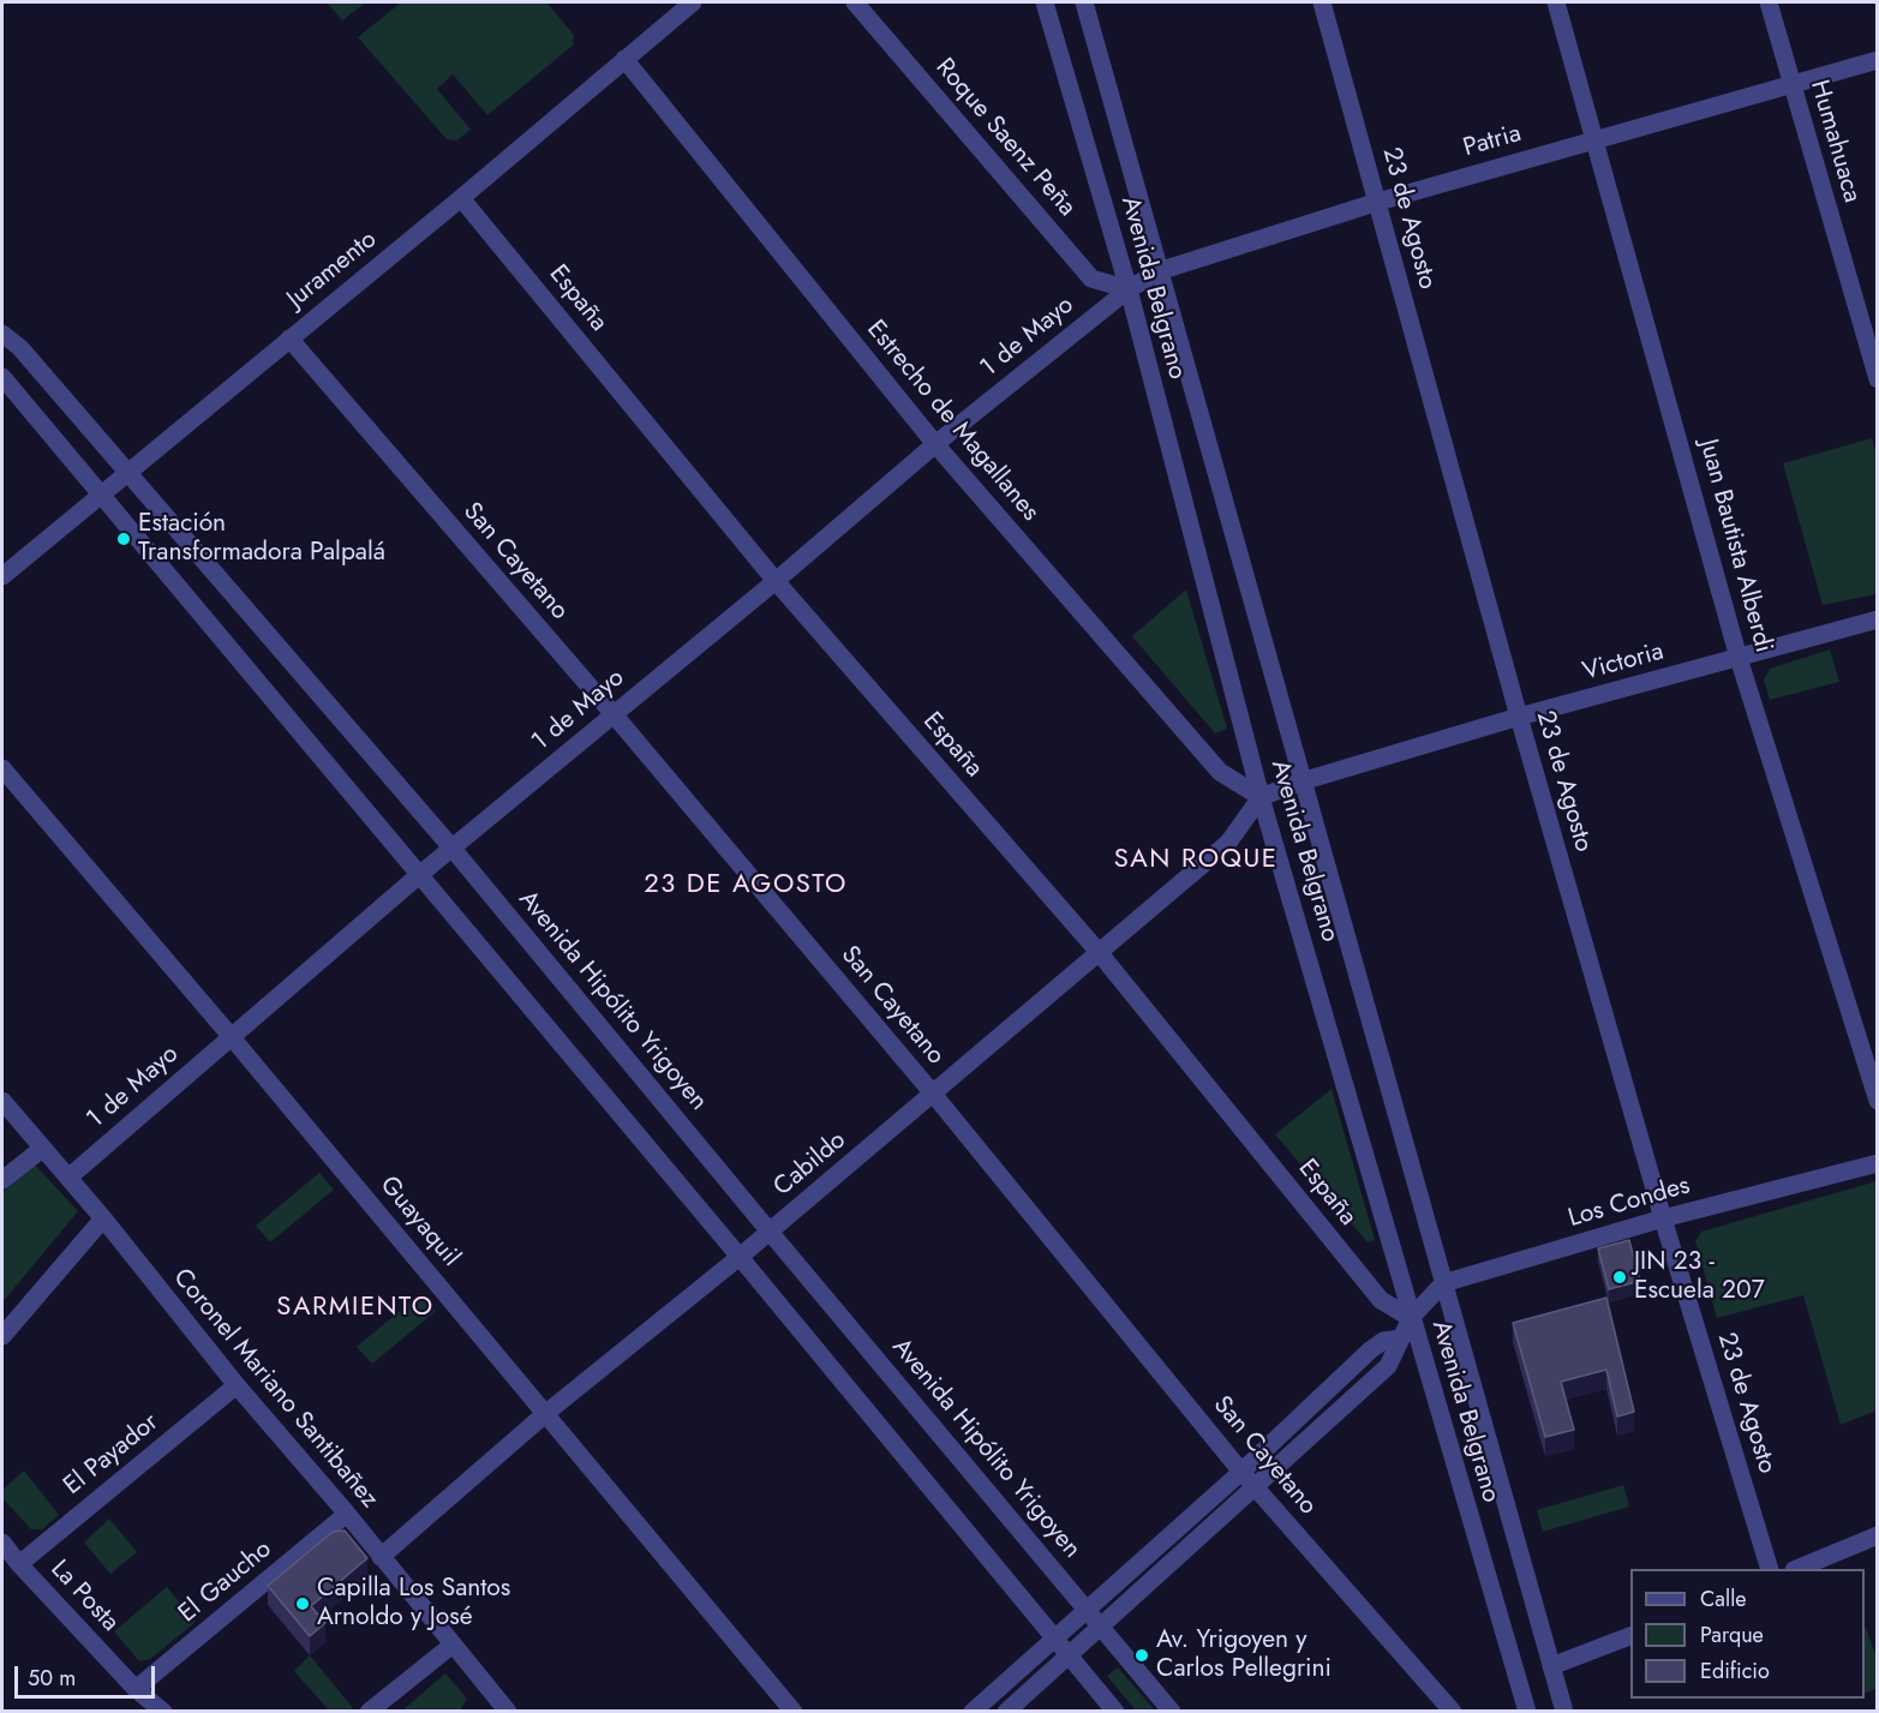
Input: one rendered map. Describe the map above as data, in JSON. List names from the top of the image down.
{
  "streets": {
    "street": [
      "Roque Saenz Peña",
      "Patria",
      "Humahuaca",
      "23 de Agosto",
      "Juramento",
      "Avenida Belgrano",
      "España",
      "1 de Mayo",
      "Estrecho de Magallanes",
      "Juan Bautista Alberdi",
      "San Cayetano",
      "Victoria",
      "Avenida Hipólito Yrigoyen",
      "Cabildo",
      "Los Condes",
      "Guayaquil",
      "Coronel Mariano Santibañez",
      "El Payador",
      "El Gaucho",
      "La Posta"
    ]
  },
  "crossings": [
    ["Roque Saenz Peña", "Patria"],
    ["Roque Saenz Peña", "Avenida Belgrano"],
    ["Roque Saenz Peña", "1 de Mayo"],
    ["Patria", "Humahuaca"],
    ["Patria", "23 de Agosto"],
    ["Patria", "Avenida Belgrano"],
    ["Patria", "1 de Mayo"],
    ["Patria", "Juan Bautista Alberdi"],
    ["23 de Agosto", "Victoria"],
    ["23 de Agosto", "Los Condes"],
    ["Juramento", "España"],
    ["Juramento", "Estrecho de Magallanes"],
    ["Juramento", "San Cayetano"],
    ["Juramento", "Avenida Hipólito Yrigoyen"],
    ["Avenida Belgrano", "España"],
    ["Avenida Belgrano", "1 de Mayo"],
    ["Avenida Belgrano", "Estrecho de Magallanes"],
    ["Avenida Belgrano", "Victoria"],
    ["Avenida Belgrano", "Cabildo"],
    ["Avenida Belgrano", "Los Condes"],
    ["España", "1 de Mayo"],
    ["España", "Cabildo"],
    ["1 de Mayo", "Estrecho de Magallanes"],
    ["1 de Mayo", "San Cayetano"],
    ["1 de Mayo", "Avenida Hipólito Yrigoyen"],
    ["1 de Mayo", "Guayaquil"],
    ["1 de Mayo", "Coronel Mariano Santibañez"],
    ["Estrecho de Magallanes", "Victoria"],
    ["Estrecho de Magallanes", "Cabildo"],
    ["Juan Bautista Alberdi", "Victoria"],
    ["San Cayetano", "Cabildo"],
    ["Victoria", "Cabildo"],
    ["Avenida Hipólito Yrigoyen", "Cabildo"],
    ["Cabildo", "Guayaquil"],
    ["Cabildo", "Coronel Mariano Santibañez"],
    ["Coronel Mariano Santibañez", "El Payador"],
    ["Coronel Mariano Santibañez", "El Gaucho"],
    ["El Payador", "La Posta"],
    ["El Gaucho", "La Posta"]
  ],
  "districts": ["SAN ROQUE", "23 DE AGOSTO", "SARMIENTO"],
  "places": [
    "Estación Transformadora Palpalá",
    "JIN 23 - Escuela 207",
    "Capilla Los Santos Arnoldo y José",
    "Av. Yrigoyen y Carlos Pellegrini"
  ],
  "legend": ["Calle", "Parque", "Edificio"],
  "scale_bar": "50 m"
}
